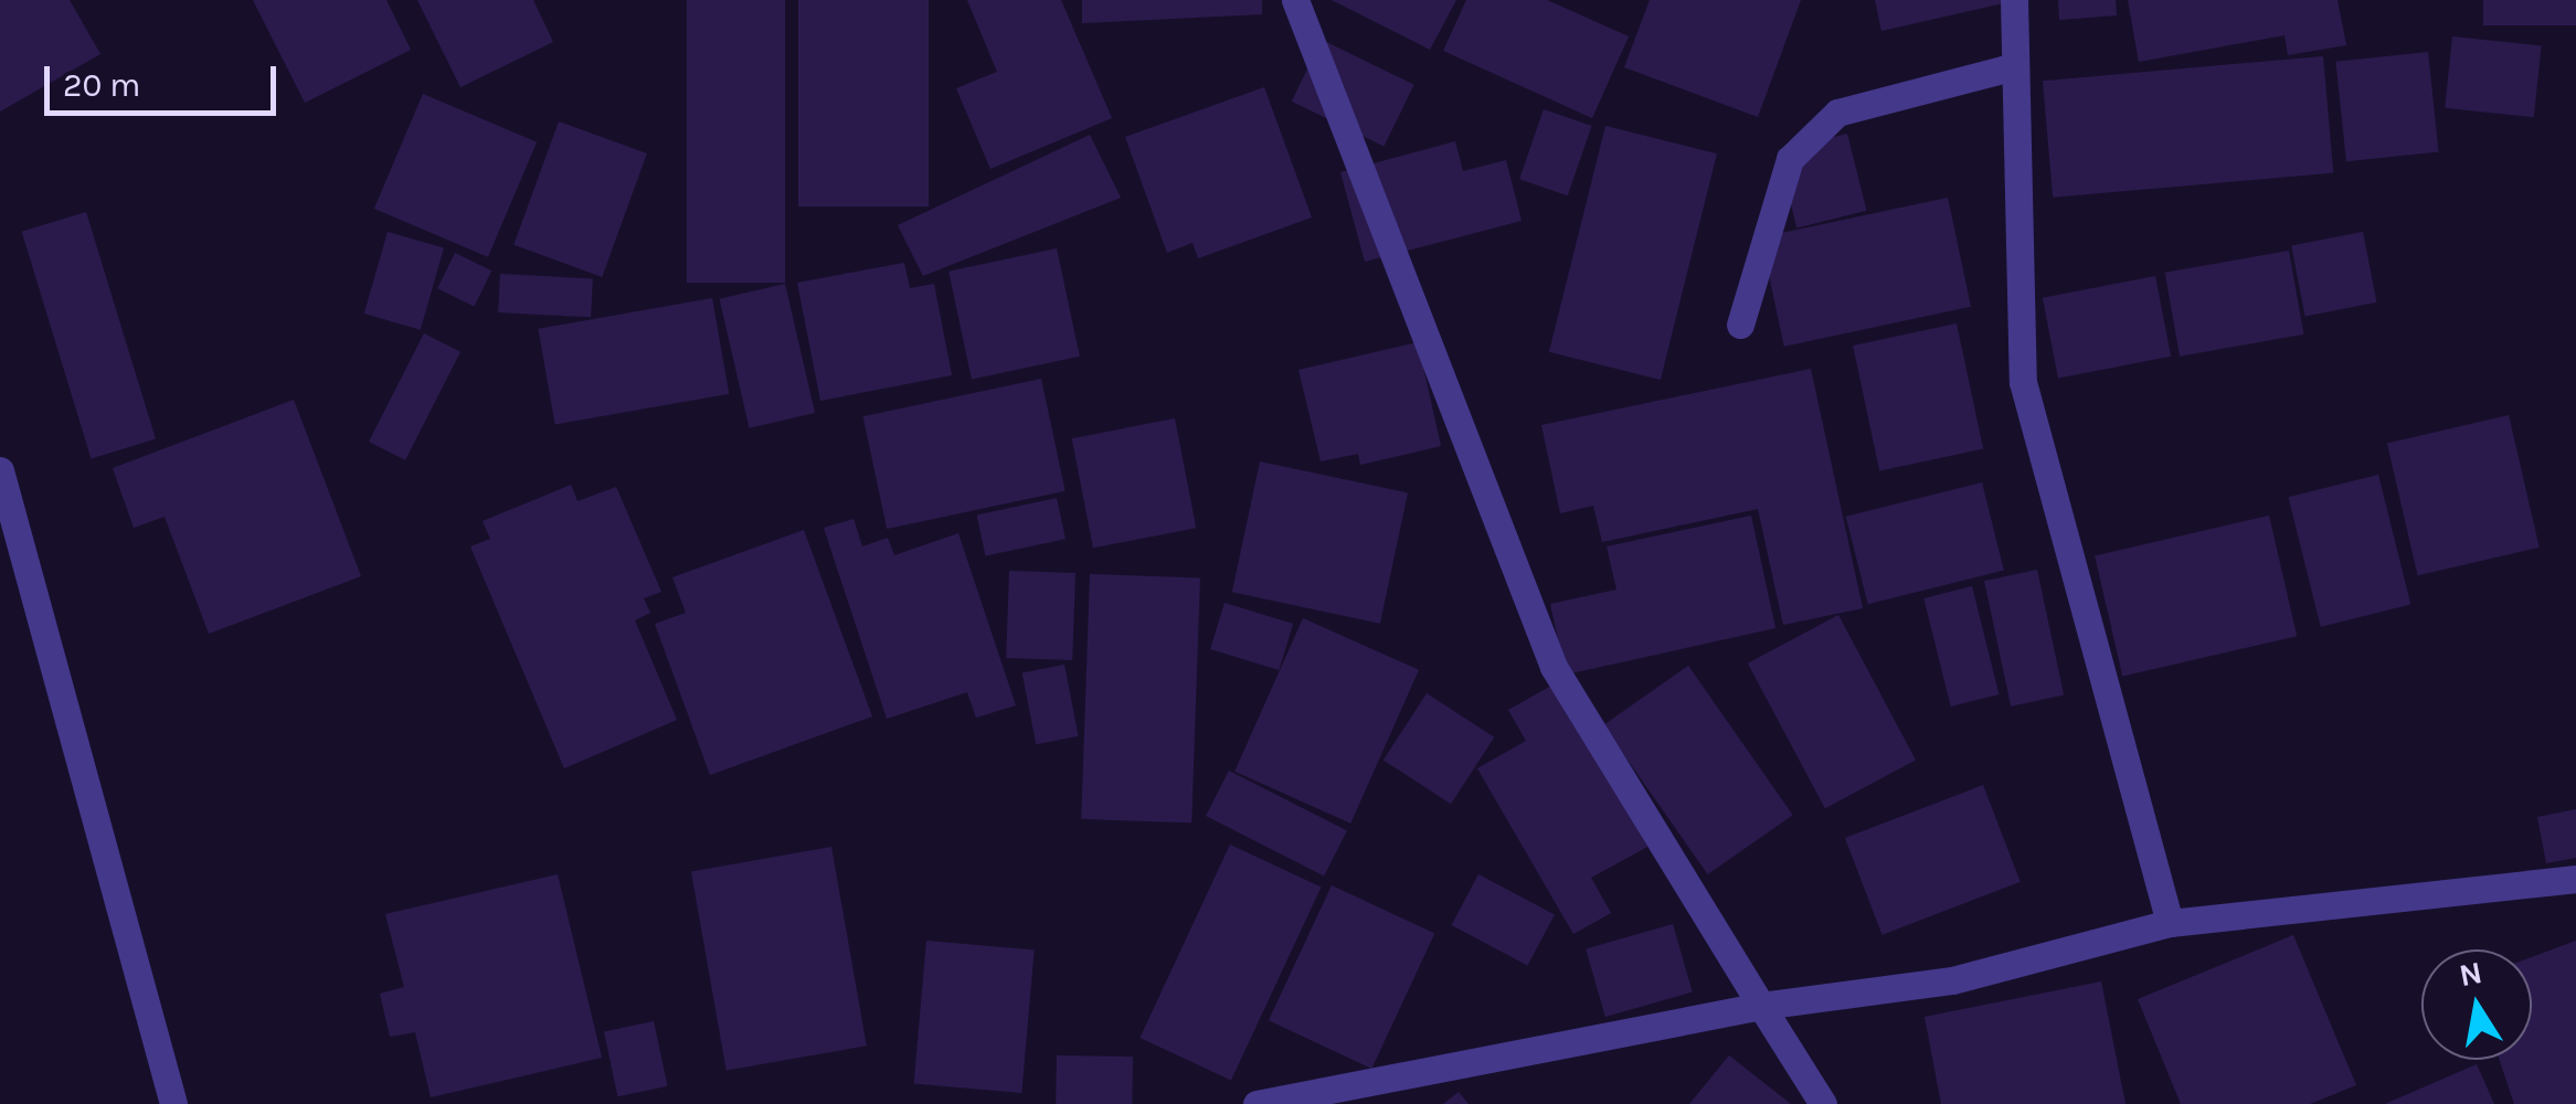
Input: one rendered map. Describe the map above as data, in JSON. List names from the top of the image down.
{
  "scale_bar": "20 m",
  "north": "top"
}
